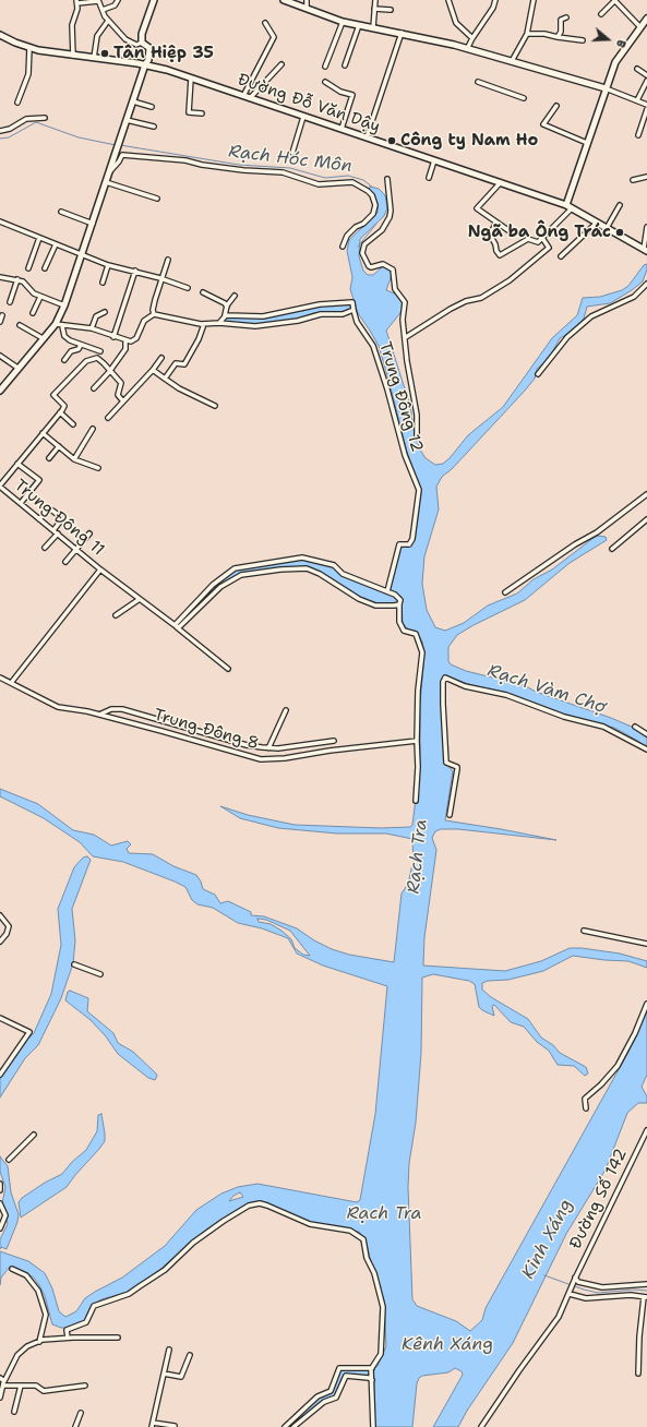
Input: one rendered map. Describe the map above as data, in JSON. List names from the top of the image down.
{
  "streets": {
    "main road": ["Đường Đỗ Văn Dậy"],
    "street": [
      "Trung Đông 12",
      "Trung Đông 11",
      "Trung Đông 8",
      "Đường Số 142"
    ]
  },
  "water": [
    "Rạch Hóc Môn",
    "Rạch Vàm Chợ",
    "Rạch Tra",
    "Kinh Xáng",
    "Kênh Xáng"
  ],
  "places": ["Tân Hiệp 35", "Công ty Nam Ho", "Ngã ba Ông Trác"],
  "north": "right"
}
